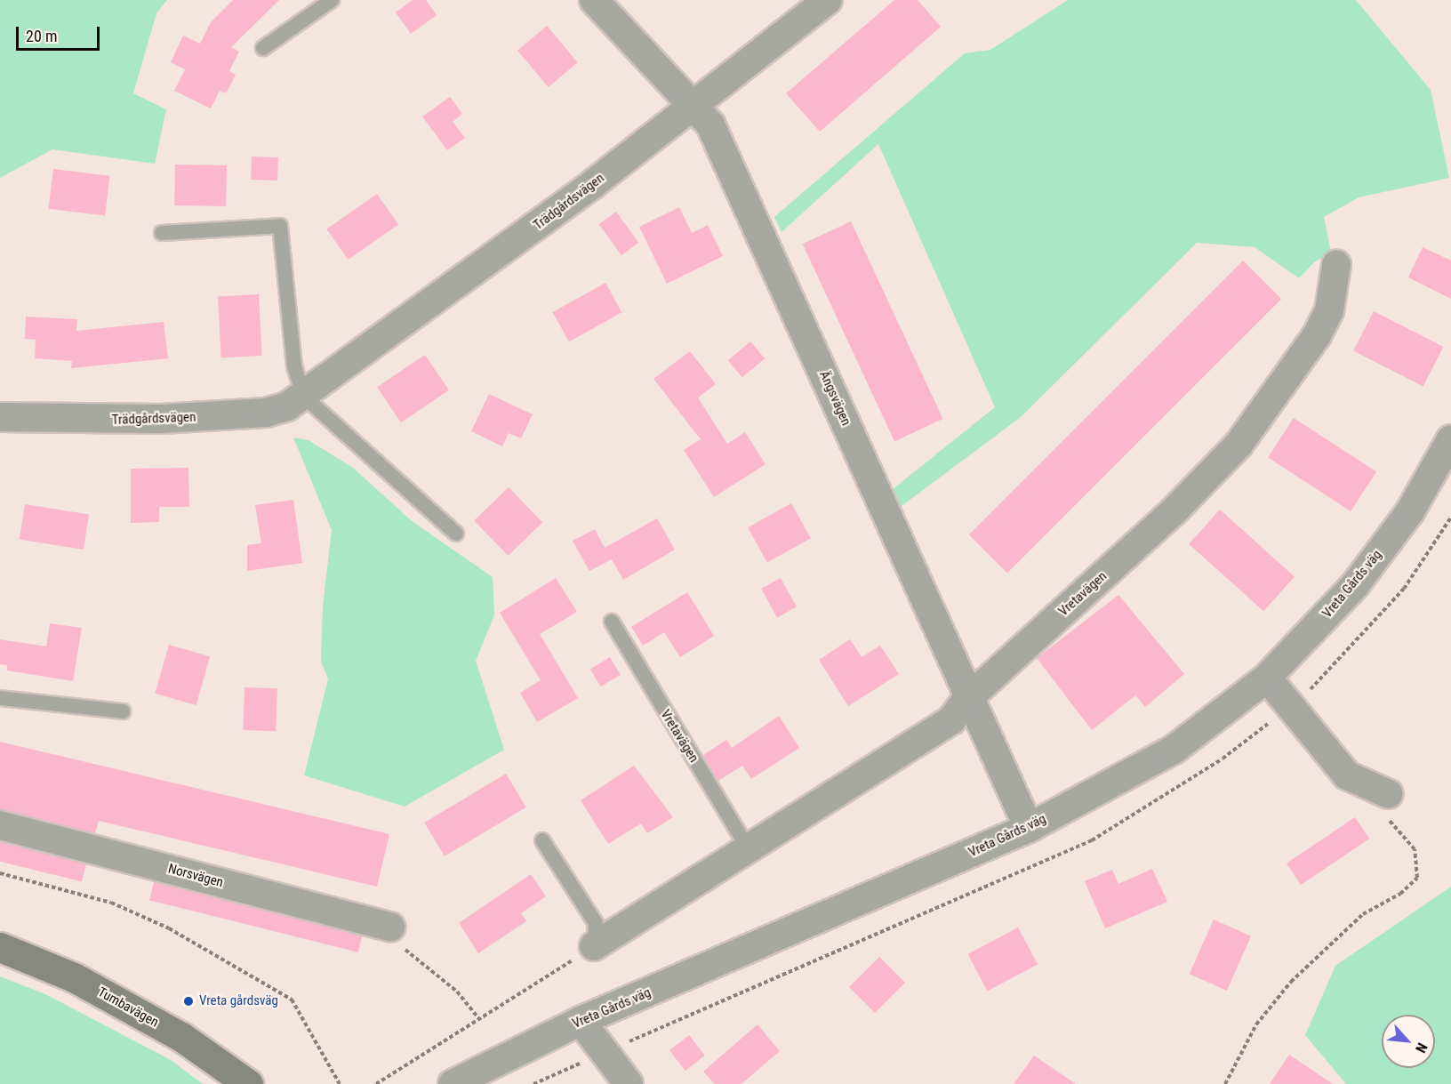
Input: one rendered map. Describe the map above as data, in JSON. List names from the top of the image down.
{
  "streets": {
    "main road": ["Tumbavägen"],
    "street": [
      "Trädgårdsvägen",
      "Ängsvägen",
      "Vreta Gårds väg",
      "Vretavägen",
      "Norsvägen"
    ]
  },
  "crossings": [
    ["Trädgårdsvägen", "Ängsvägen"],
    ["Ängsvägen", "Vreta Gårds väg"],
    ["Ängsvägen", "Vretavägen"]
  ],
  "places": ["Vreta gårdsväg"],
  "scale_bar": "20 m",
  "north": "bottom right"
}
